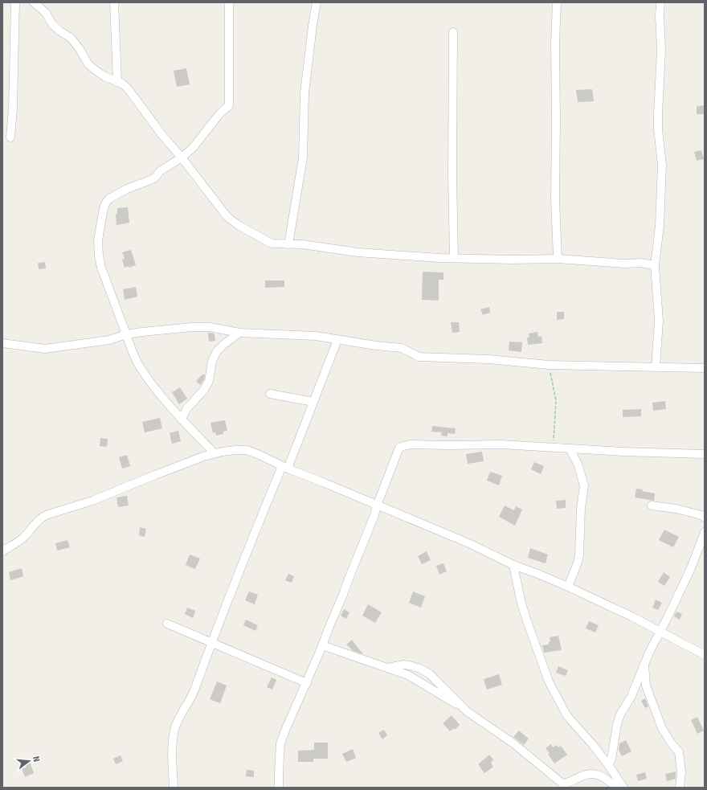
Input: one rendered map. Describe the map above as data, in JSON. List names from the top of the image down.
{
  "north": "right"
}
